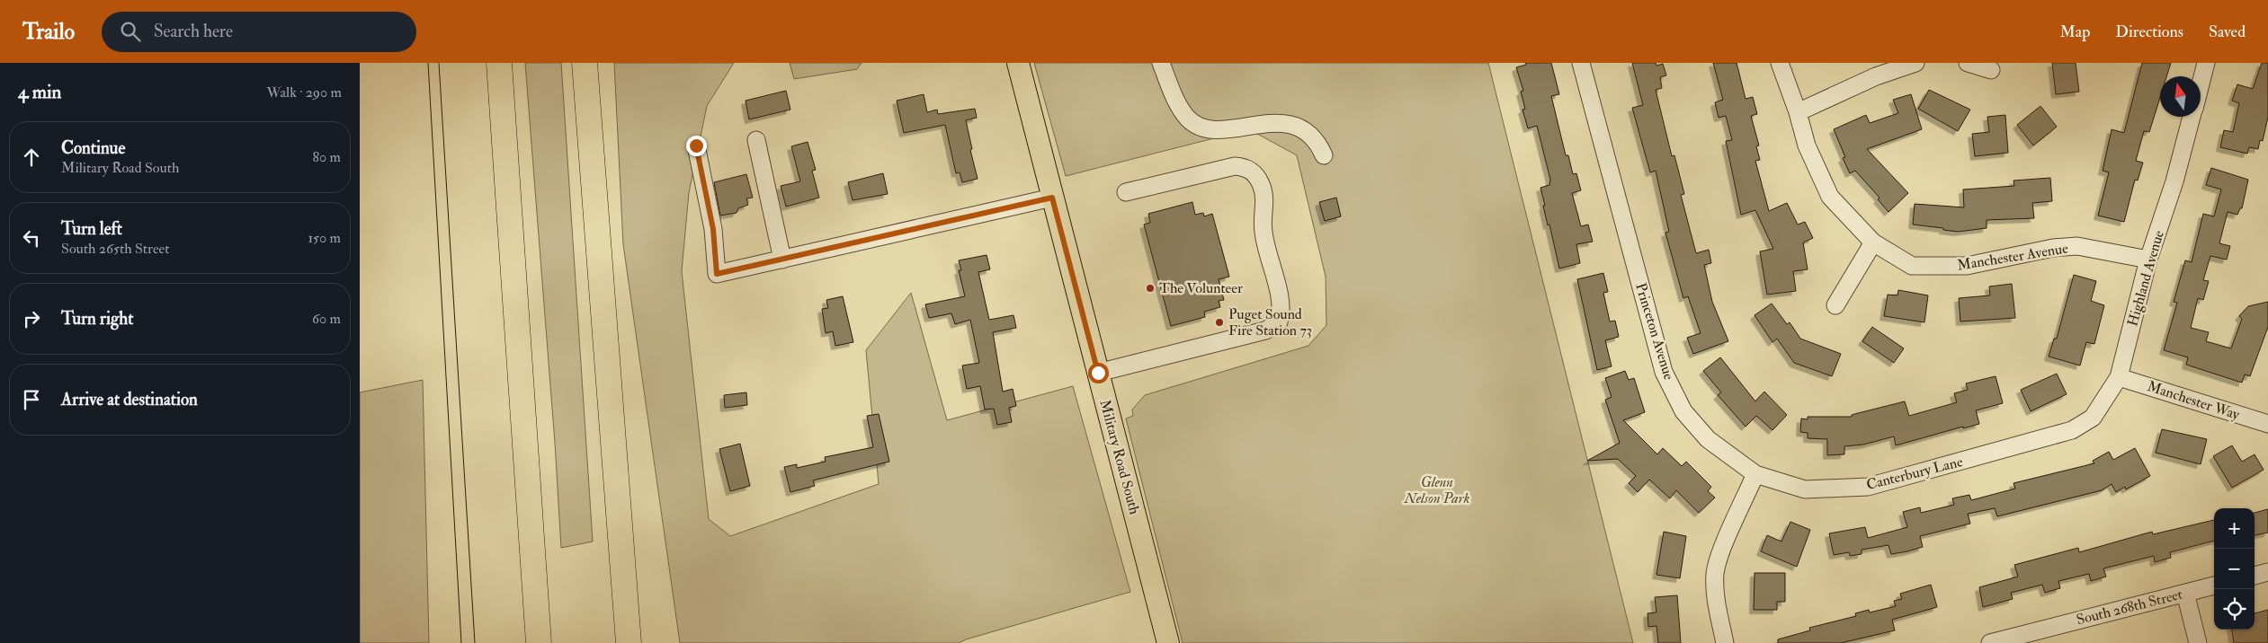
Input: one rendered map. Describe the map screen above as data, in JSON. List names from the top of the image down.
{
  "streets": {
    "main road": ["Military Road South"],
    "street": [
      "Manchester Avenue",
      "Highland Avenue",
      "Princeton Avenue",
      "Manchester Way",
      "Canterbury Lane",
      "South 268th Street"
    ]
  },
  "crossings": [
    ["Manchester Avenue", "Highland Avenue"],
    ["Highland Avenue", "Manchester Way"],
    ["Highland Avenue", "Canterbury Lane"],
    ["Princeton Avenue", "Canterbury Lane"]
  ],
  "parks": ["Glenn Nelson Park"],
  "places": ["The Volunteer", "Puget Sound Fire Station 73"],
  "north": "top",
  "page": {
    "header": "Trailo",
    "search": "Search here",
    "nav": ["Map", "Directions", "Saved"],
    "heading": ["4 min", "Walk · 290 m"],
    "list": [
      ["Continue", "Military Road South", "80 m"],
      ["Turn left", "South 265th Street", "150 m"],
      ["Turn right", "60 m"],
      "Arrive at destination"
    ],
    "map_buttons": ["+", "−"]
  }
}
